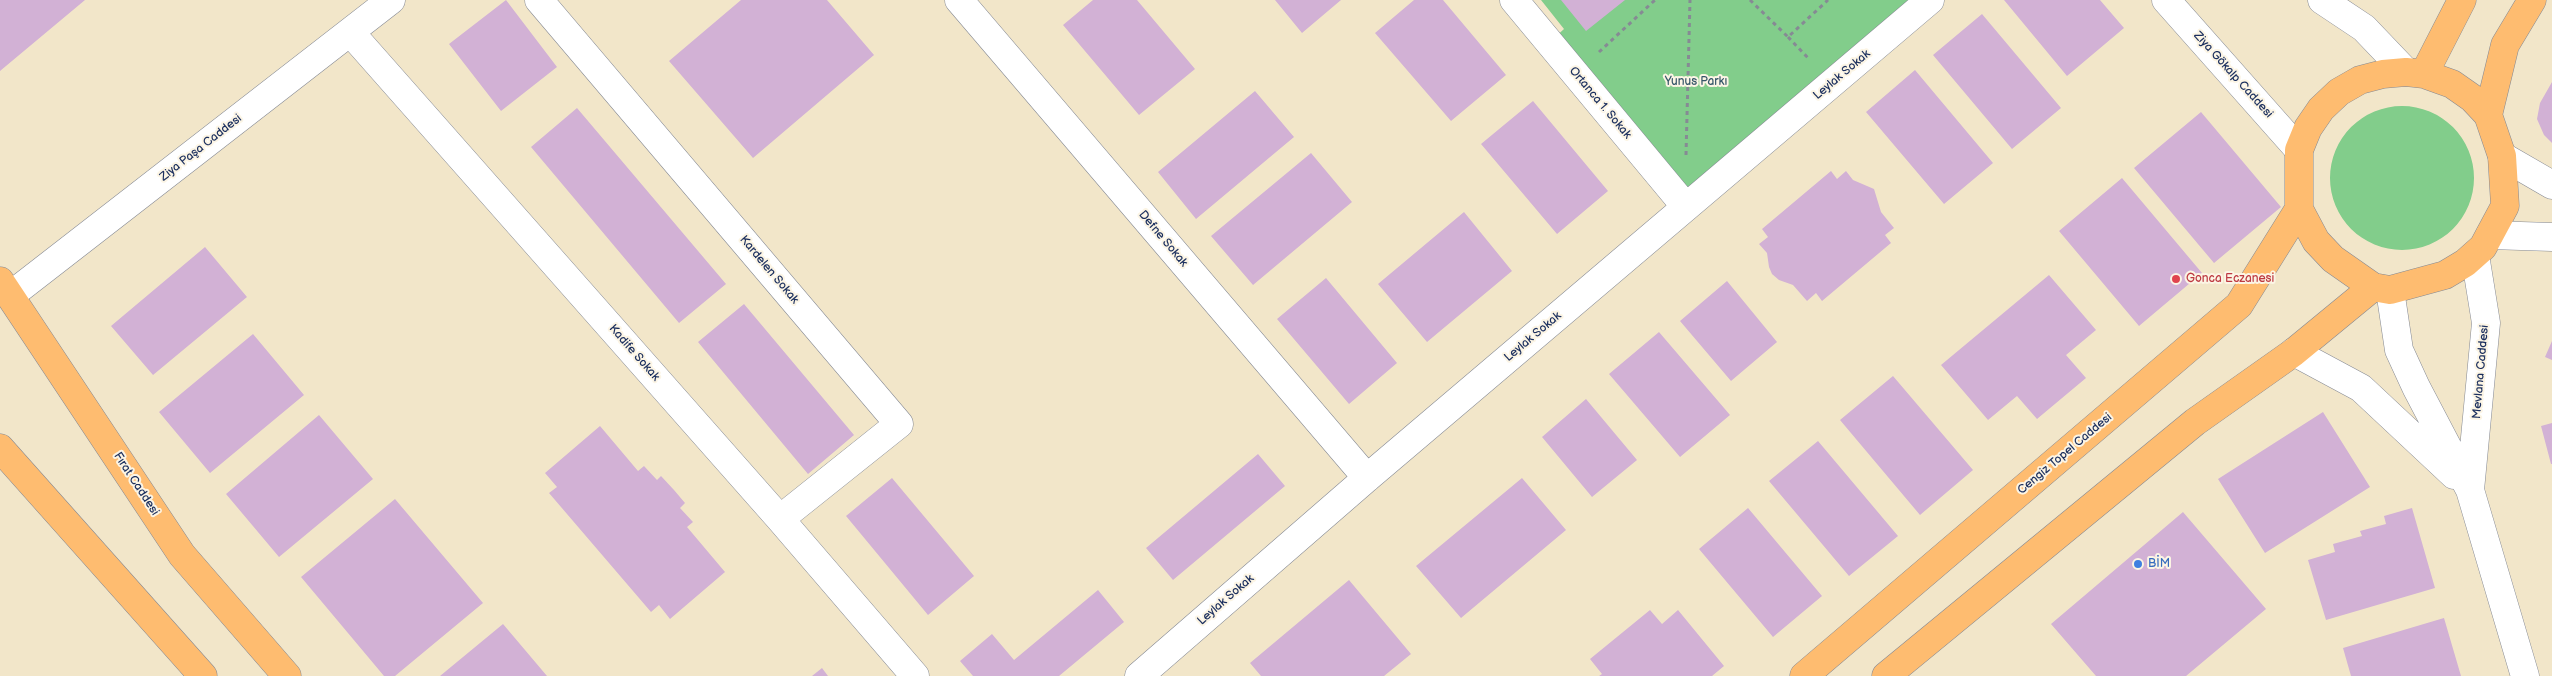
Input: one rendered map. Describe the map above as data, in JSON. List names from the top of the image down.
{
  "streets": {
    "main road": ["Cengiz Topel Caddesi", "Fırat Caddesi"],
    "street": [
      "Leylak Sokak",
      "Ziya Gökalp Caddesi",
      "Ortanca 1. Sokak",
      "Ziya Paşa Caddesi",
      "Defne Sokak",
      "Kardelen Sokak",
      "Kadife Sokak",
      "Mevlana Caddesi"
    ]
  },
  "crossings": [
    ["Leylak Sokak", "Ortanca 1. Sokak"],
    ["Leylak Sokak", "Defne Sokak"],
    ["Ziya Paşa Caddesi", "Kadife Sokak"],
    ["Ziya Paşa Caddesi", "Fırat Caddesi"],
    ["Kardelen Sokak", "Kadife Sokak"]
  ],
  "parks": ["Yunus Parkı"],
  "places": ["Gonca Eczanesi", "BİM"]
}
